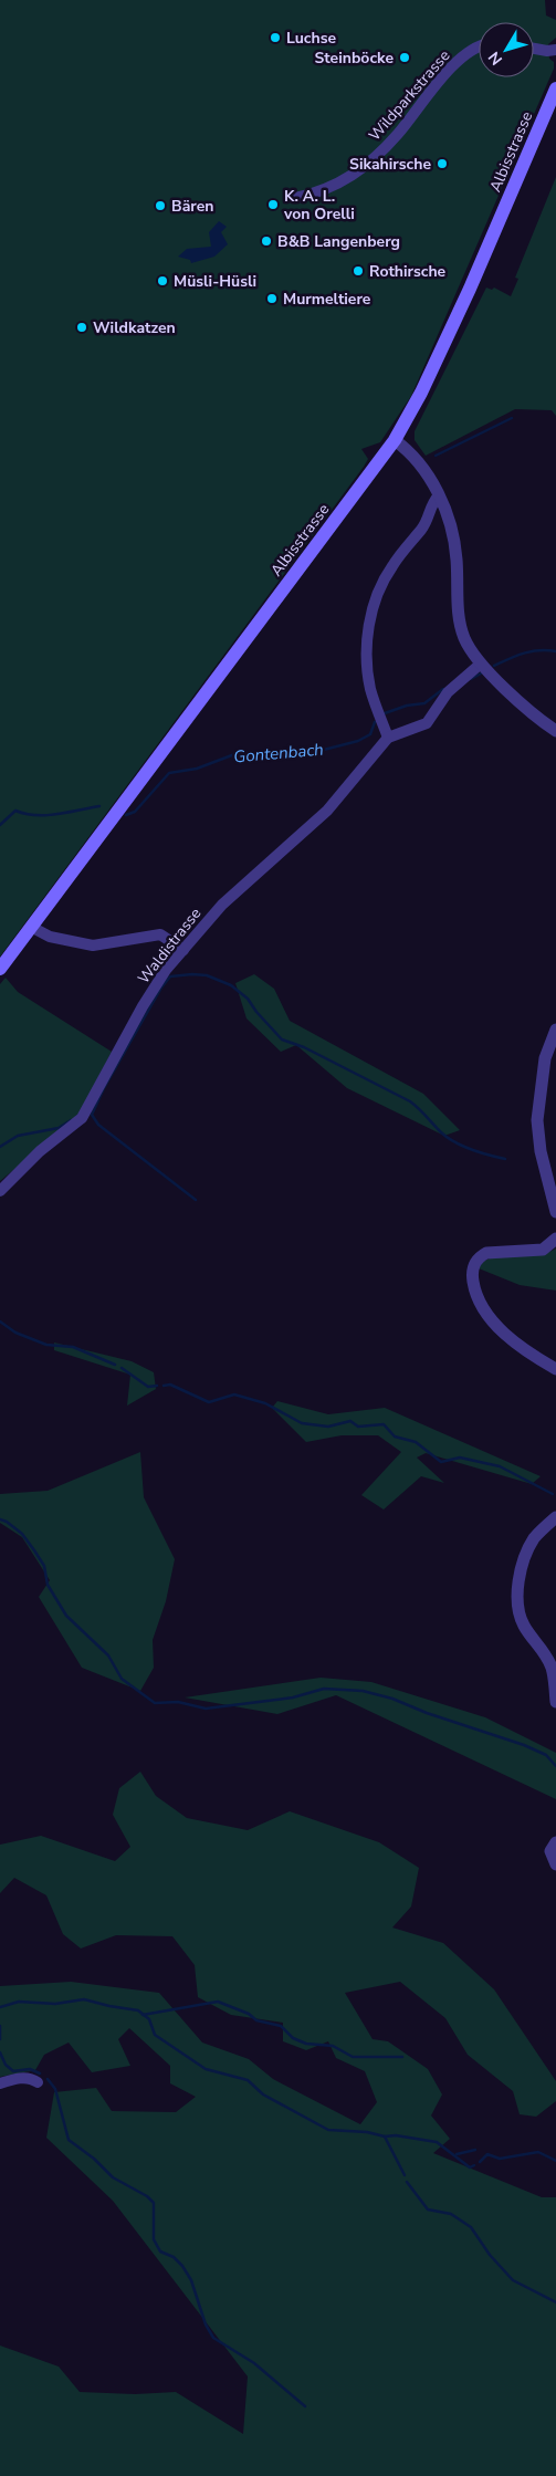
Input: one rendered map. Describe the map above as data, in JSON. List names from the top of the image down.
{
  "streets": {
    "main road": ["Albisstrasse"],
    "street": ["Wildparkstrasse", "Waldistrasse"]
  },
  "water": ["Gontenbach"],
  "places": [
    "Luchse",
    "Steinböcke",
    "Sikahirsche",
    "K. A. L. von Orelli",
    "Bären",
    "B&B Langenberg",
    "Rothirsche",
    "Müsli-Hüsli",
    "Murmeltiere",
    "Wildkatzen"
  ],
  "north": "bottom left"
}
